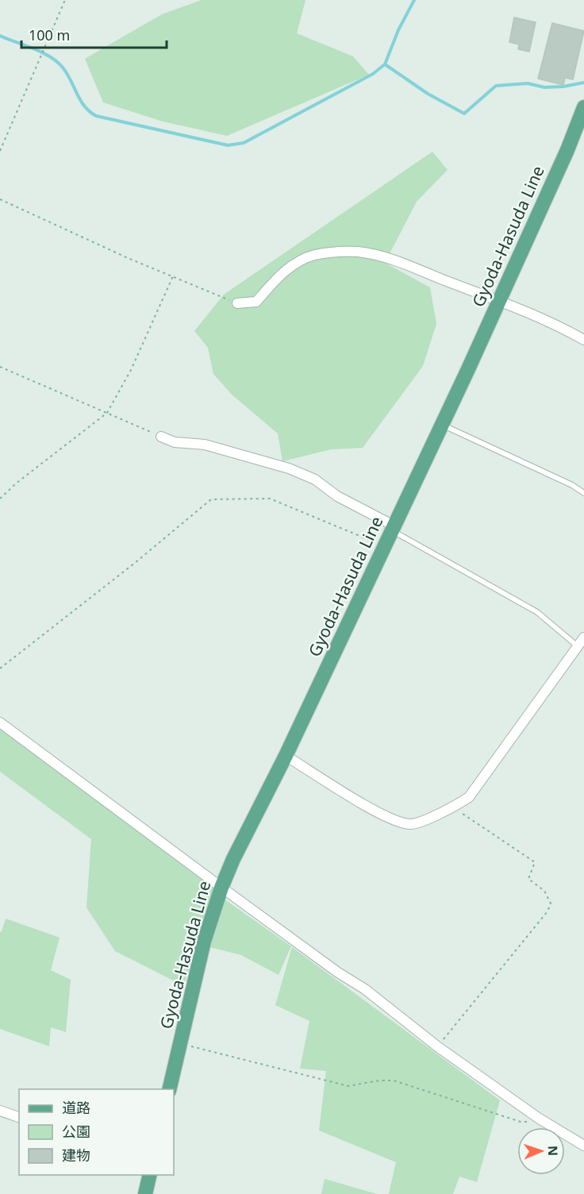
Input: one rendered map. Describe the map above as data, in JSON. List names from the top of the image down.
{
  "streets": {
    "main road": ["Gyoda-Hasuda Line"]
  },
  "legend": ["道路", "公園", "建物"],
  "scale_bar": "100 m",
  "north": "right"
}
